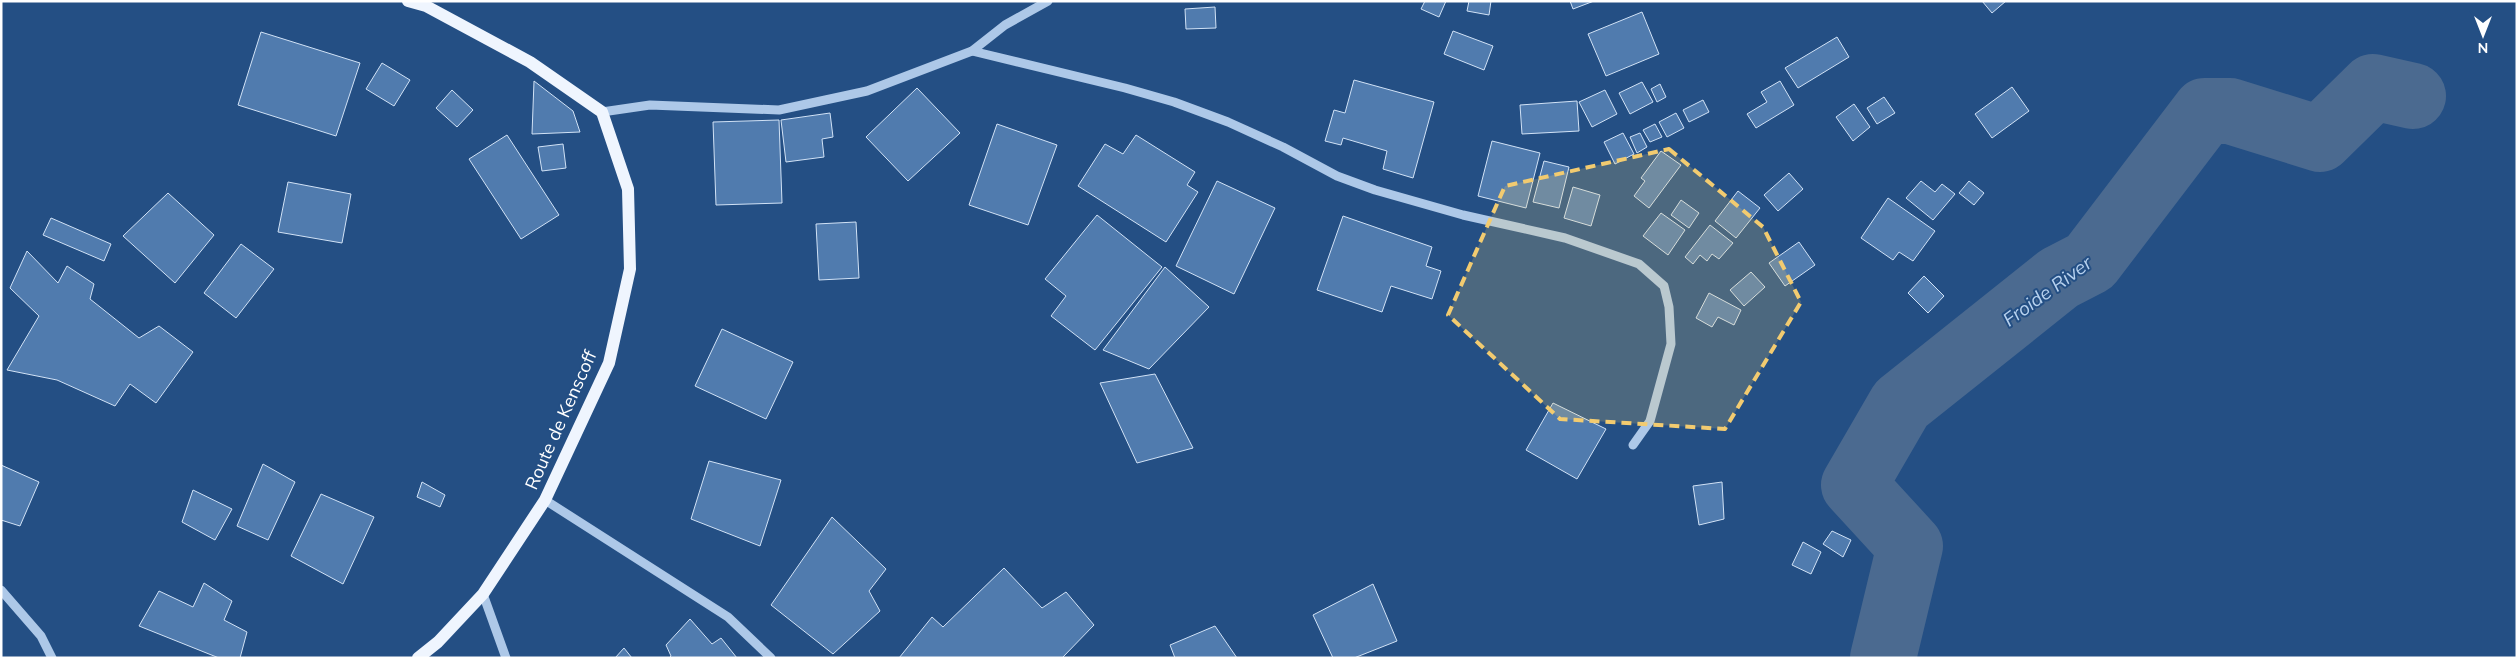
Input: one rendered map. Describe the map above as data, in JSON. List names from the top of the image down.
{
  "streets": {
    "main road": ["Route de Kenscoff"]
  },
  "water": ["Froide River"],
  "north": "bottom"
}
